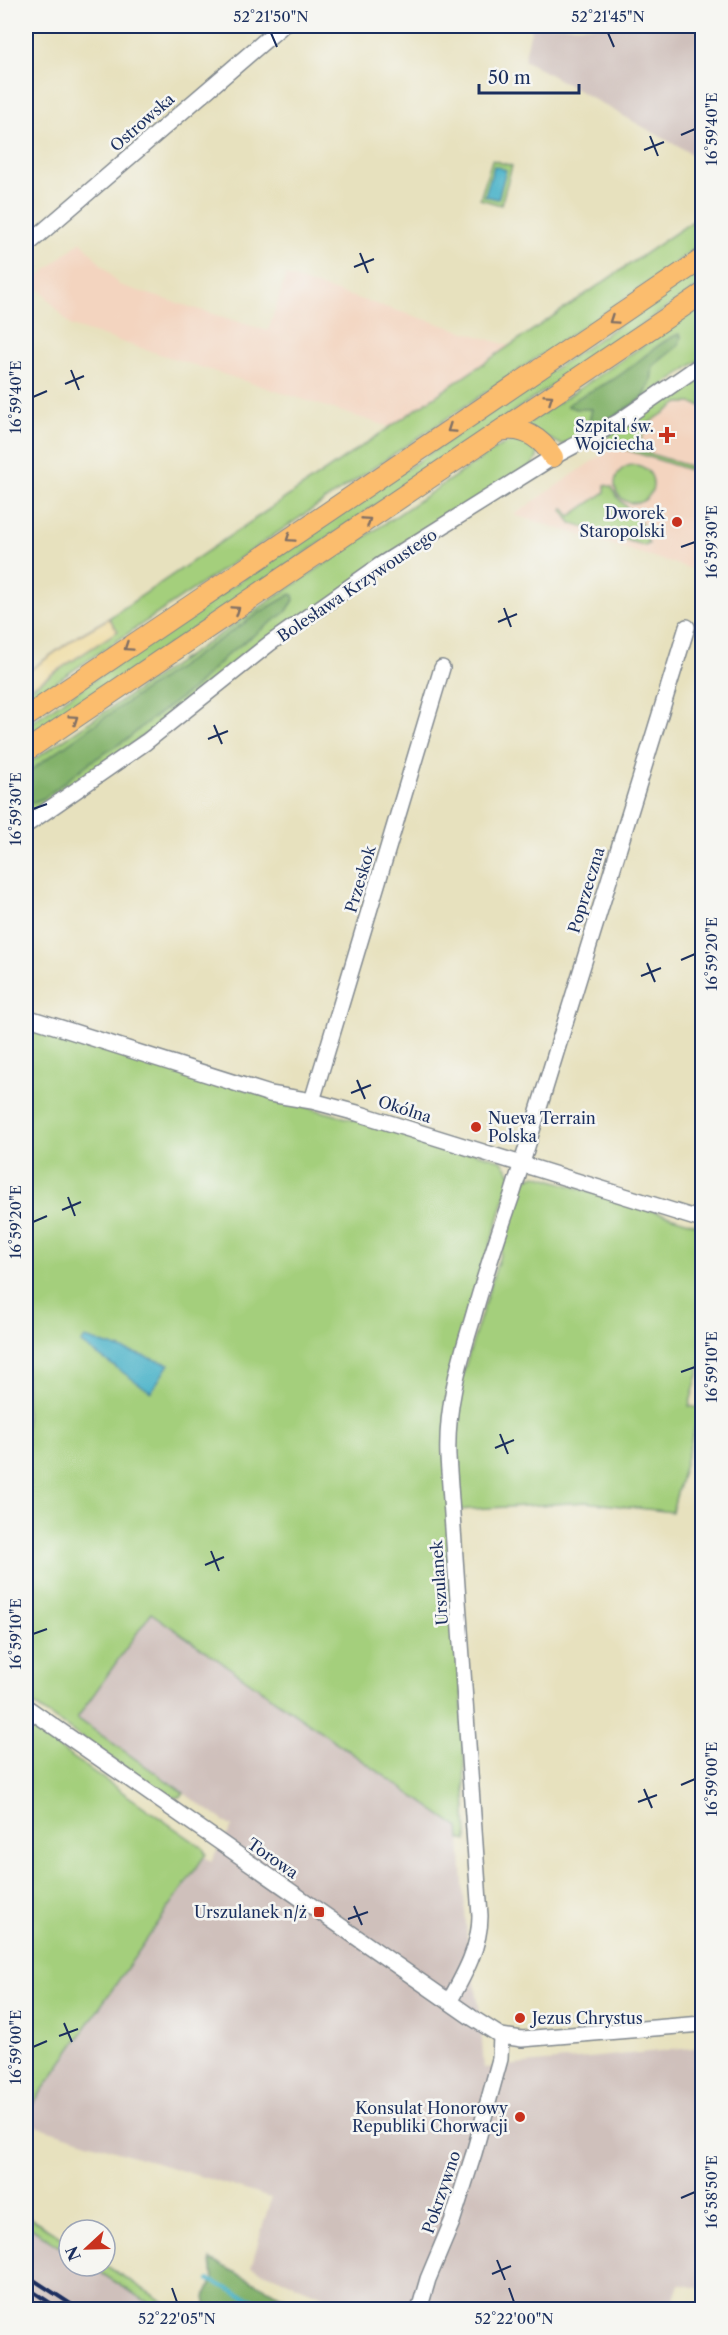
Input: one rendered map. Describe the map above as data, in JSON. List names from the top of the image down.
{
  "streets": {
    "street": [
      "Ostrowska",
      "Bolesława Krzywoustego",
      "Przeskok",
      "Poprzeczna",
      "Okólna",
      "Urszulanek",
      "Torowa",
      "Pokrzywno"
    ]
  },
  "crossings": [
    ["Przeskok", "Okólna"],
    ["Poprzeczna", "Okólna"],
    ["Poprzeczna", "Urszulanek"],
    ["Okólna", "Urszulanek"],
    ["Urszulanek", "Torowa"],
    ["Torowa", "Pokrzywno"]
  ],
  "places": {
    "health": ["Szpital św. Wojciecha"],
    "other": [
      "Dworek Staropolski",
      "Nueva Terrain Polska",
      "Jezus Chrystus",
      "Konsulat Honorowy Republiki Chorwacji"
    ],
    "transit": ["Urszulanek n/ż"]
  },
  "scale_bar": "50 m",
  "north": "left",
  "coordinates": [
    "52°21'50\"N",
    "52°21'45\"N",
    "16°59'40\"E",
    "16°59'30\"E",
    "16°59'20\"E",
    "16°59'10\"E",
    "16°59'00\"E",
    "16°58'50\"E",
    "52°22'05\"N",
    "52°22'00\"N"
  ]
}
